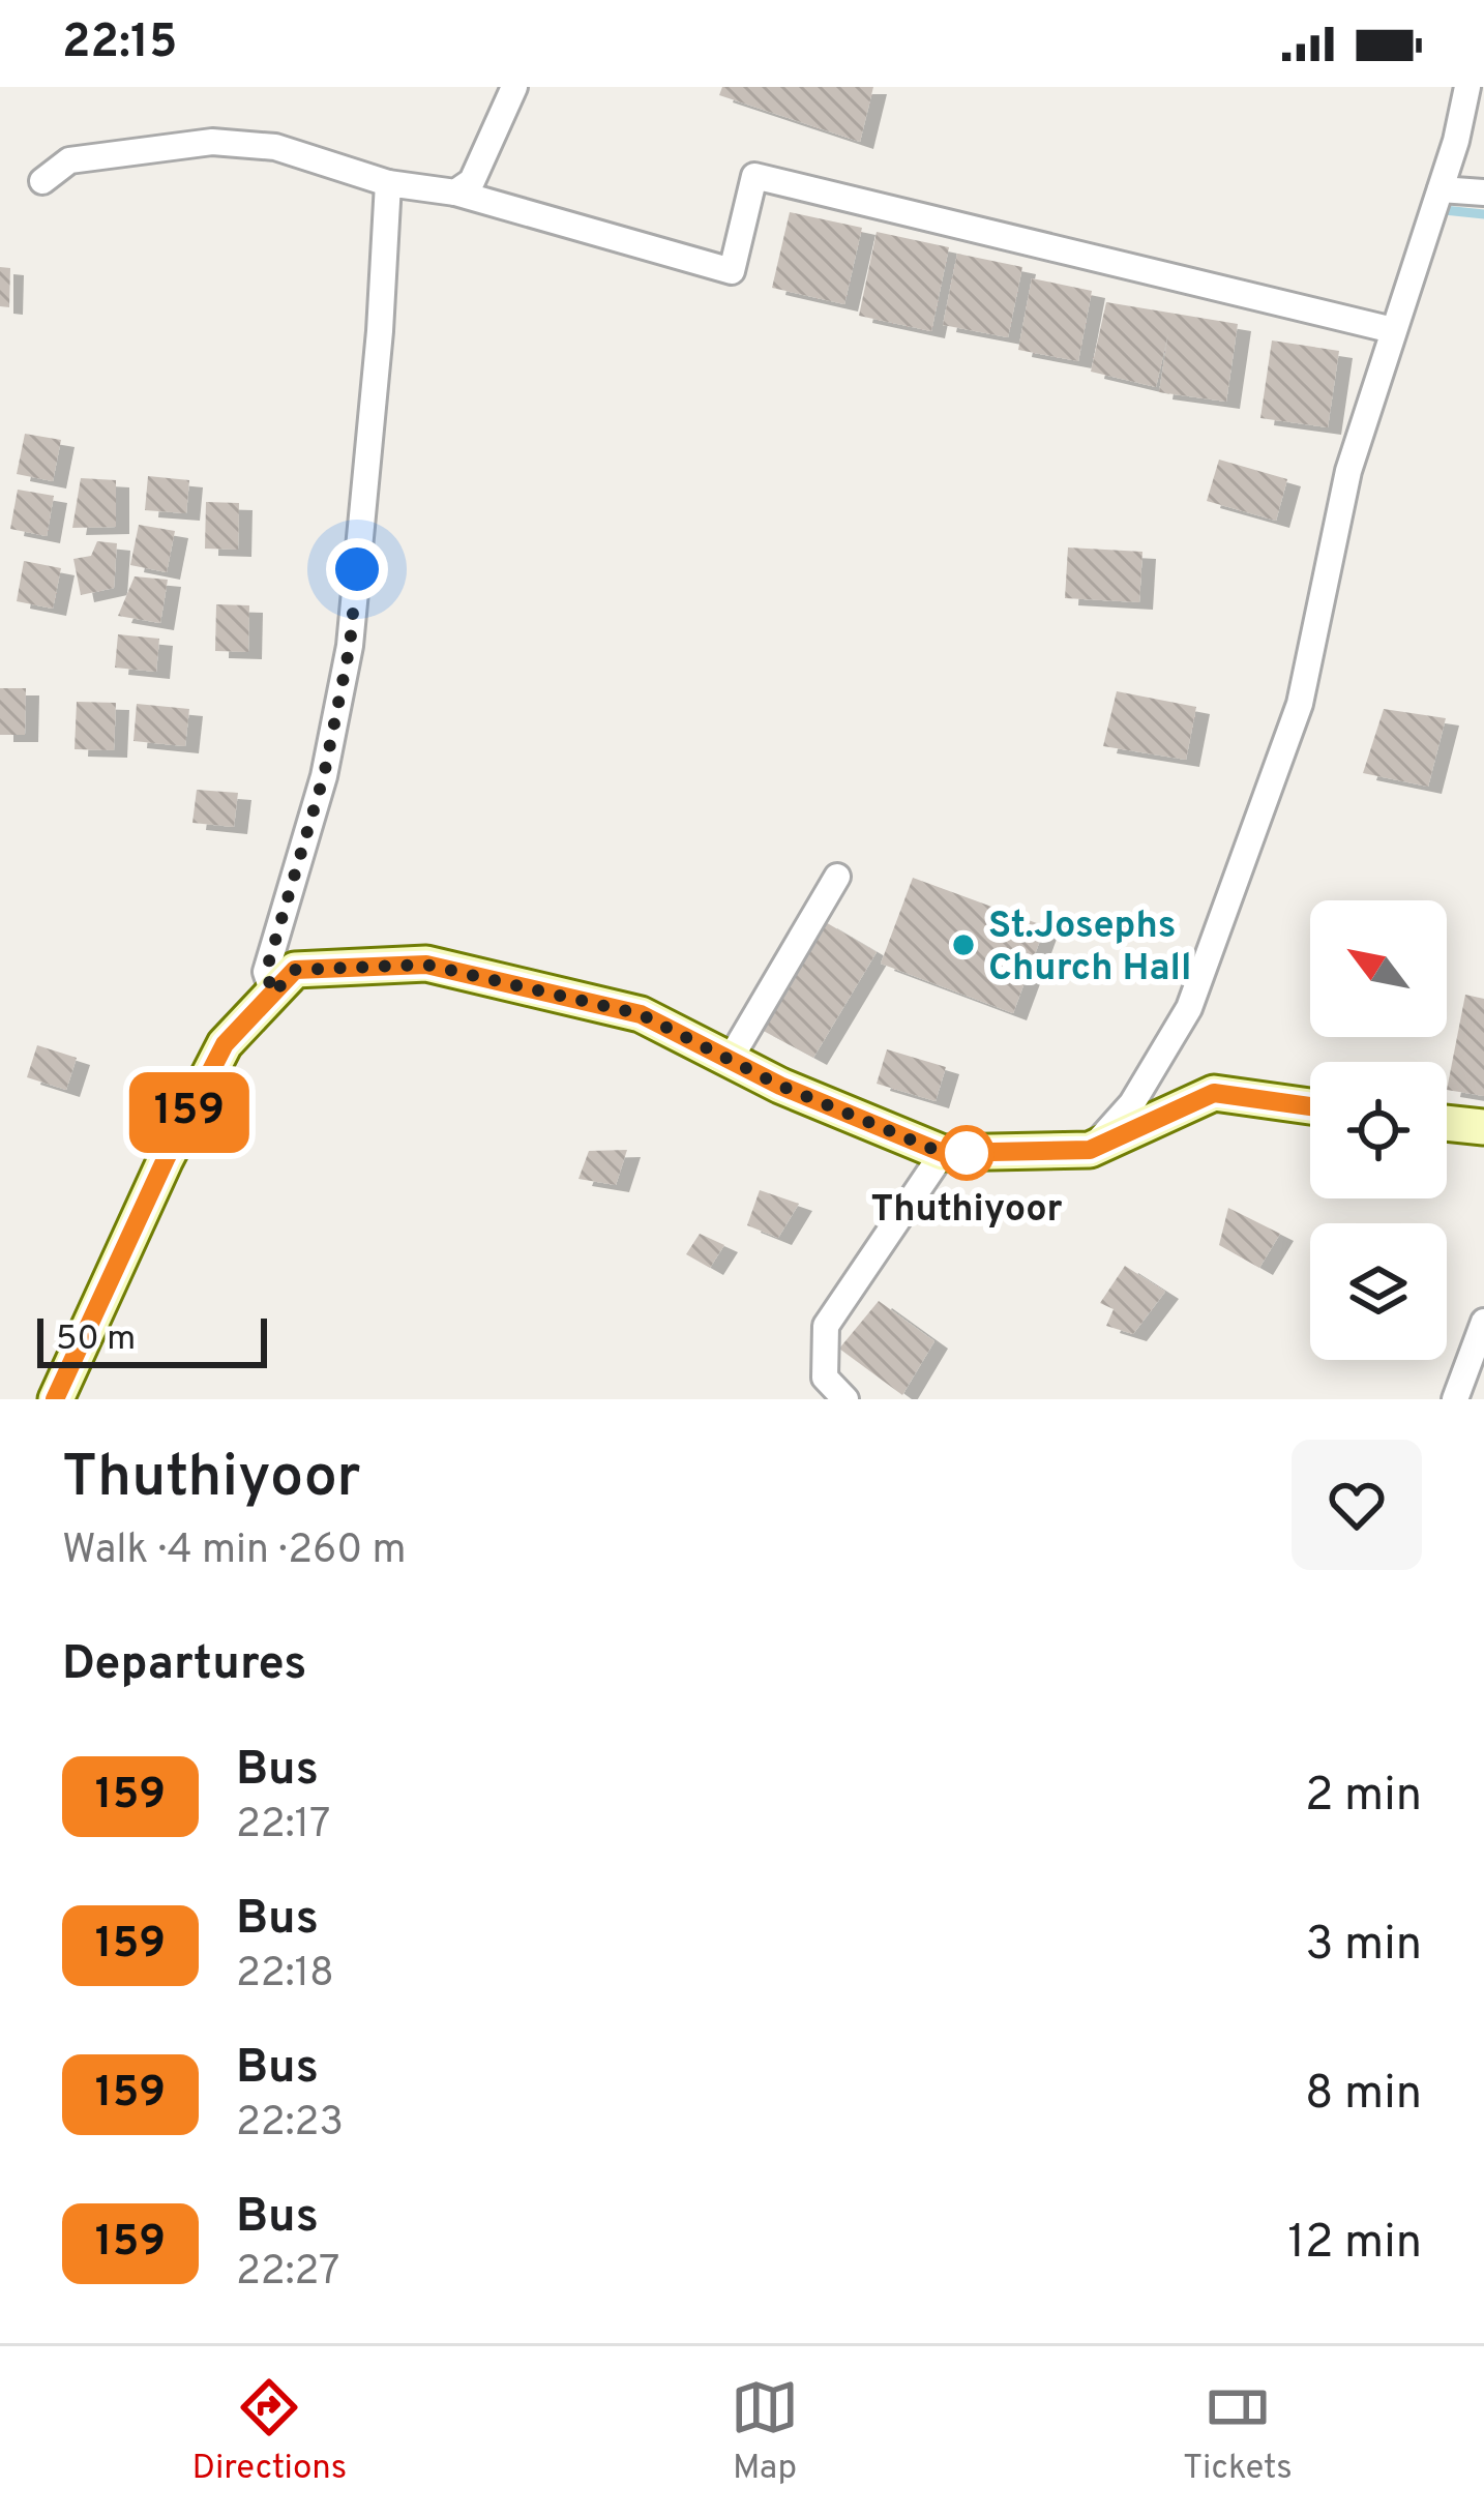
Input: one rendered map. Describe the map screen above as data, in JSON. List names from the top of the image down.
{
  "places": ["St.Josephs Church Hall", "Thuthiyoor"],
  "lines": ["bus line 159"],
  "scale_bar": "50 m",
  "north": "top left",
  "page": {
    "status": "22:15",
    "on_map": "159",
    "scale": "50 m",
    "heading": [
      ["Thuthiyoor", "Walk · 4 min · 260 m"],
      "Departures"
    ],
    "list": [
      {
        "mark": "159",
        "name": "Bus",
        "note": "22:17",
        "value": "2 min"
      },
      {
        "mark": "159",
        "name": "Bus",
        "note": "22:18",
        "value": "3 min"
      },
      {
        "mark": "159",
        "name": "Bus",
        "note": "22:23",
        "value": "8 min"
      },
      {
        "mark": "159",
        "name": "Bus",
        "note": "22:27",
        "value": "12 min"
      }
    ],
    "tabs": ["Directions", "Map", "Tickets"]
  }
}
